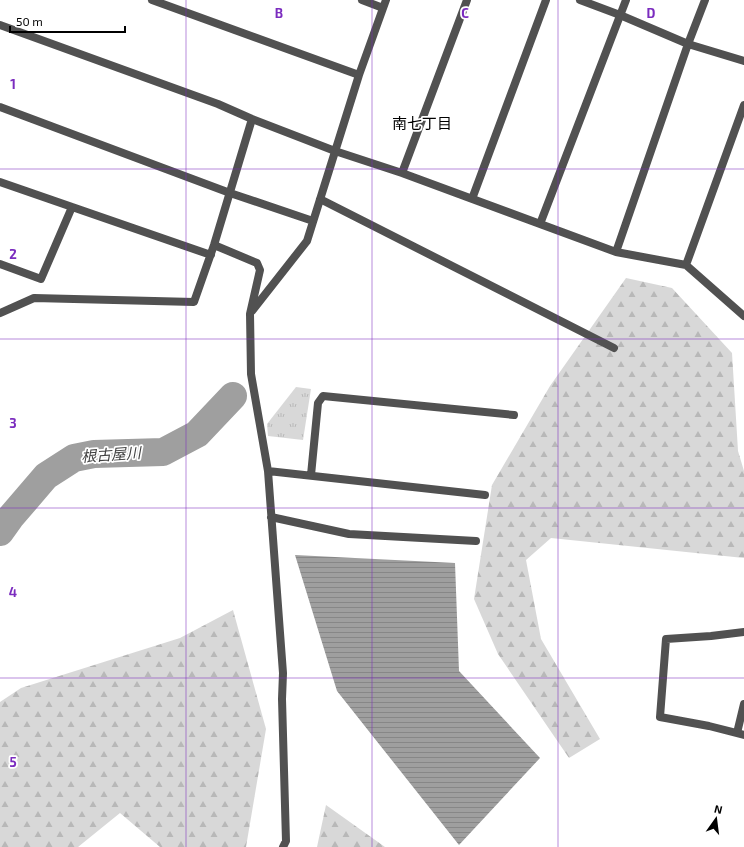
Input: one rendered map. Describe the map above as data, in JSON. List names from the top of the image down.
{
  "districts": ["南七丁目"],
  "water": ["根古屋川"],
  "scale_bar": "50 m",
  "north": "top",
  "grid": {
    "columns": ["B", "C", "D"],
    "rows": [
      "1",
      "2",
      "3",
      "4",
      "5"
    ]
  }
}
